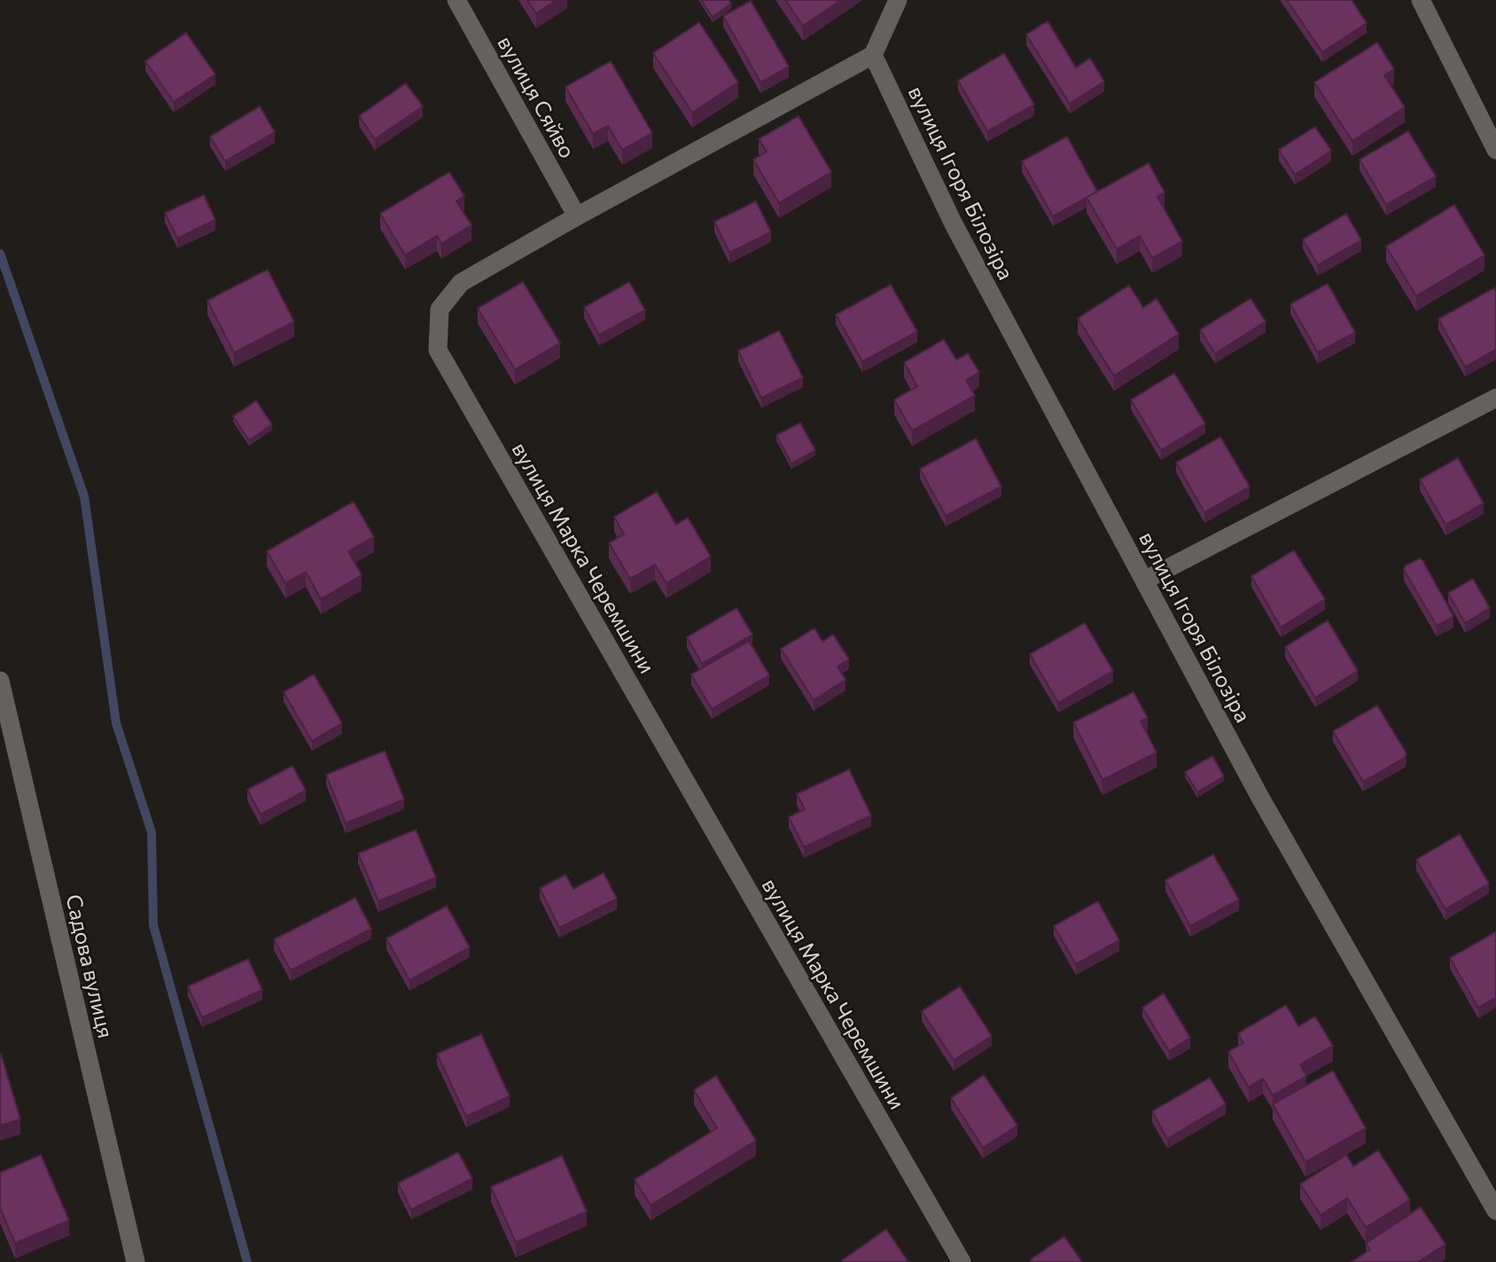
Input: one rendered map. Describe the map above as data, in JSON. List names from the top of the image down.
{
  "streets": {
    "street": [
      "вулиця Сяйво",
      "вулиця Ігоря Білозіра",
      "вулиця Марка Черемшини",
      "Садова вулиця"
    ]
  },
  "crossings": [
    ["вулиця Сяйво", "вулиця Марка Черемшини"],
    ["вулиця Ігоря Білозіра", "вулиця Марка Черемшини"]
  ]
}
